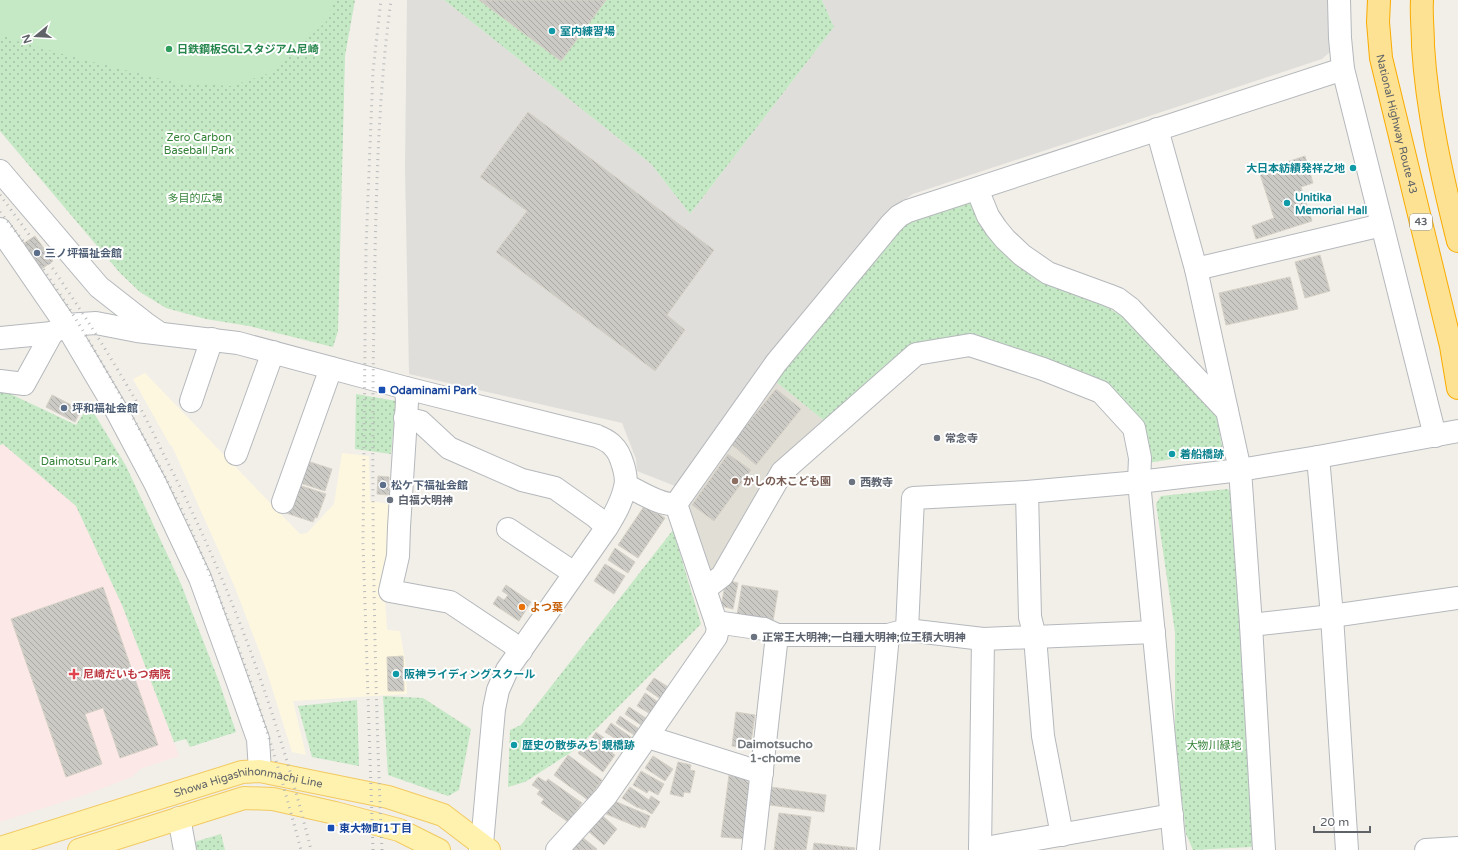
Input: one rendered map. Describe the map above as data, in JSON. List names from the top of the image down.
{
  "streets": {
    "highway": ["National Highway Route 43", "43"],
    "main road": ["Showa Higashihonmachi Line"]
  },
  "districts": ["Daimotsucho 1-chome"],
  "parks": [
    "Zero Carbon Baseball Park",
    "多目的広場",
    "Daimotsu Park",
    "大物川緑地"
  ],
  "places": {
    "other": [
      "室内練習場",
      "日鉄鋼板SGLスタジアム尼崎",
      "大日本紡績発祥之地",
      "Unitika Memorial Hall",
      "三ノ坪福祉会館",
      "坪和福祉会館",
      "常念寺",
      "着船橋跡",
      "かしの木こども園",
      "西教寺",
      "松ケ下福祉会館",
      "白福大明神",
      "よつ葉",
      "正常王大明神;一白種大明神;位王積大明神",
      "阪神ライディングスクール",
      "歴史の散歩みち 蜆橋跡"
    ],
    "transit": ["Odaminami Park", "東大物町1丁目"],
    "health": ["尼崎だいもつ病院"]
  },
  "scale_bar": "20 m",
  "north": "left"
}
